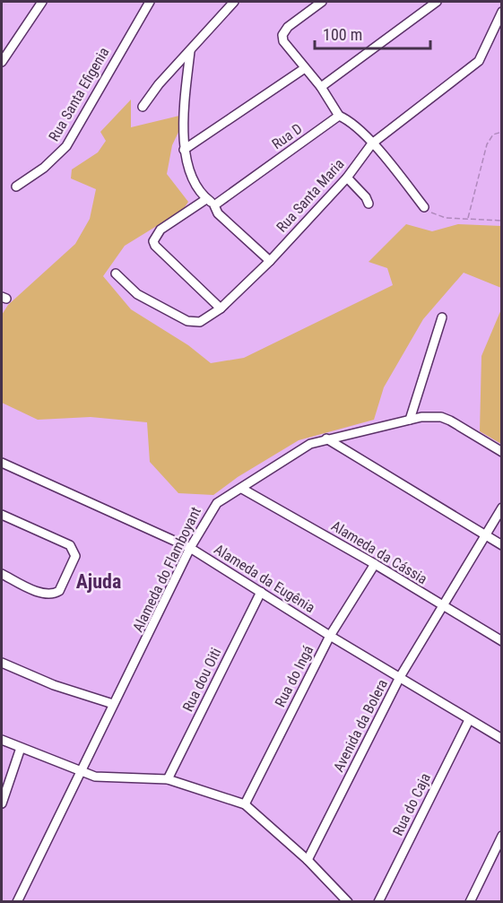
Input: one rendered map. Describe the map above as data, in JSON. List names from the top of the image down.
{
  "streets": {
    "street": [
      "Rua Santa Efigenia",
      "Rua D",
      "Rua Santa Maria",
      "Alameda da Cássia",
      "Alameda do Flamboyant",
      "Alameda da Eugênia",
      "Rua do Ingá",
      "Rua dou Oiti",
      "Avenida da Bolera",
      "Rua do Caja"
    ]
  },
  "crossings": [
    ["Alameda da Cássia", "Alameda do Flamboyant"],
    ["Alameda da Cássia", "Rua do Ingá"],
    ["Alameda da Cássia", "Avenida da Bolera"],
    ["Alameda do Flamboyant", "Alameda da Eugênia"],
    ["Alameda da Eugênia", "Rua do Ingá"],
    ["Alameda da Eugênia", "Rua dou Oiti"],
    ["Alameda da Eugênia", "Avenida da Bolera"],
    ["Alameda da Eugênia", "Rua do Caja"]
  ],
  "districts": ["Ajuda"],
  "scale_bar": "100 m"
}
